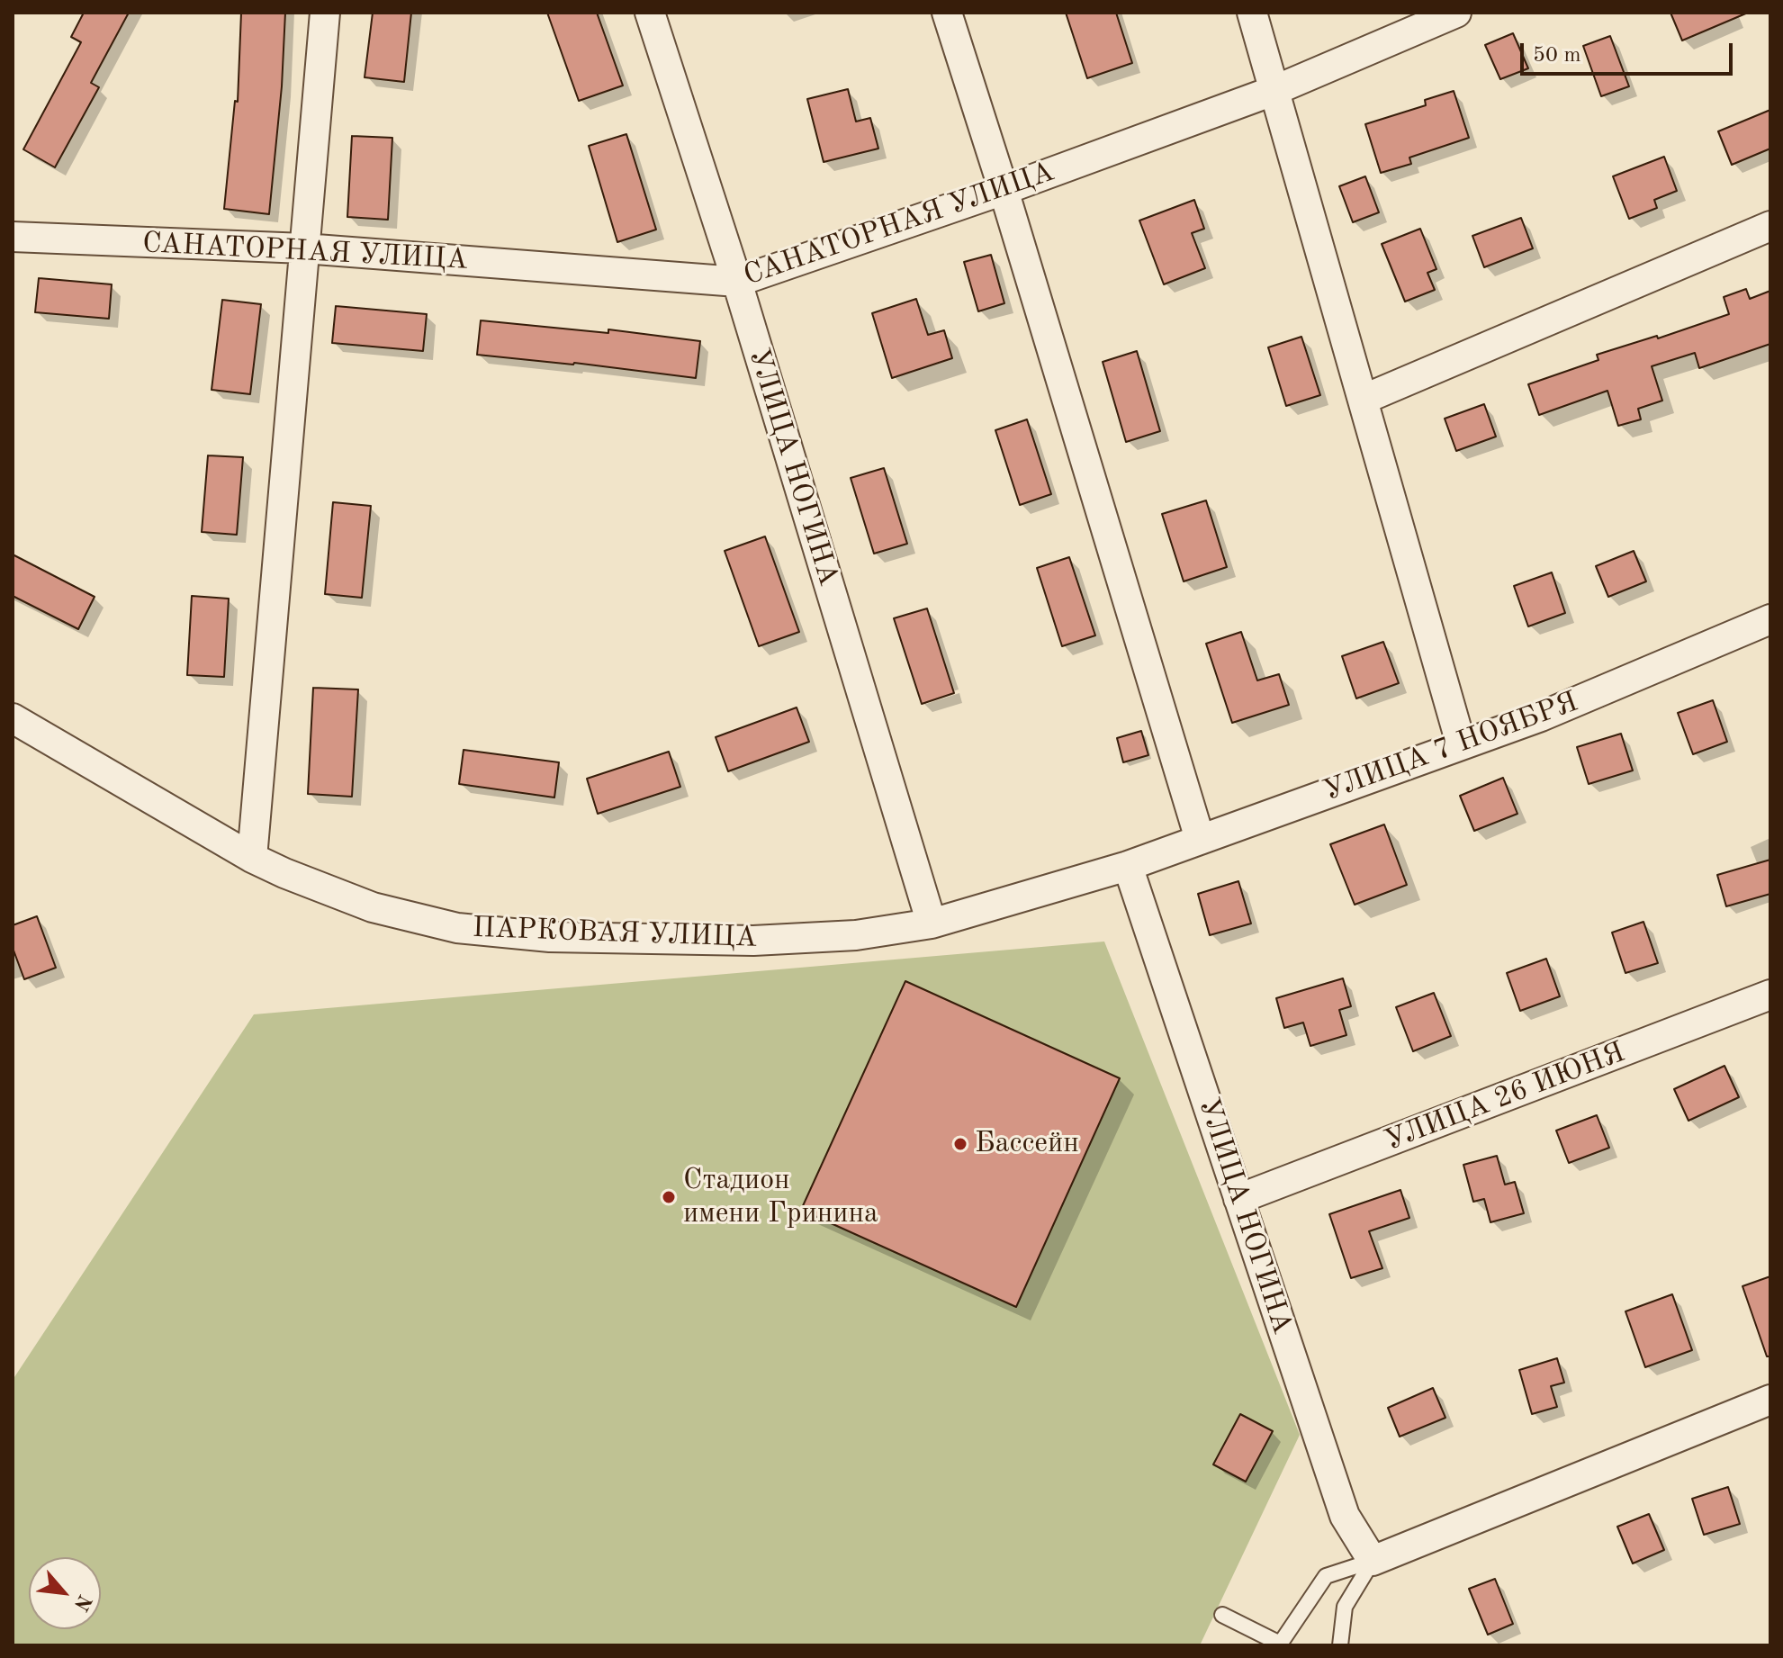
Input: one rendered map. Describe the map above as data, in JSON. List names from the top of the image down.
{
  "streets": {
    "street": [
      "САНАТОРНАЯ УЛИЦА",
      "УЛИЦА НОГИНА",
      "УЛИЦА 7 НОЯБРЯ",
      "ПАРКОВАЯ УЛИЦА",
      "УЛИЦА 26 ИЮНЯ"
    ]
  },
  "crossings": [
    ["САНАТОРНАЯ УЛИЦА", "УЛИЦА НОГИНА"],
    ["УЛИЦА НОГИНА", "УЛИЦА 7 НОЯБРЯ"],
    ["УЛИЦА НОГИНА", "ПАРКОВАЯ УЛИЦА"],
    ["УЛИЦА НОГИНА", "УЛИЦА 26 ИЮНЯ"],
    ["УЛИЦА 7 НОЯБРЯ", "ПАРКОВАЯ УЛИЦА"]
  ],
  "places": ["Бассейн", "Стадион имени Гринина"],
  "scale_bar": "50 m",
  "north": "bottom right"
}
